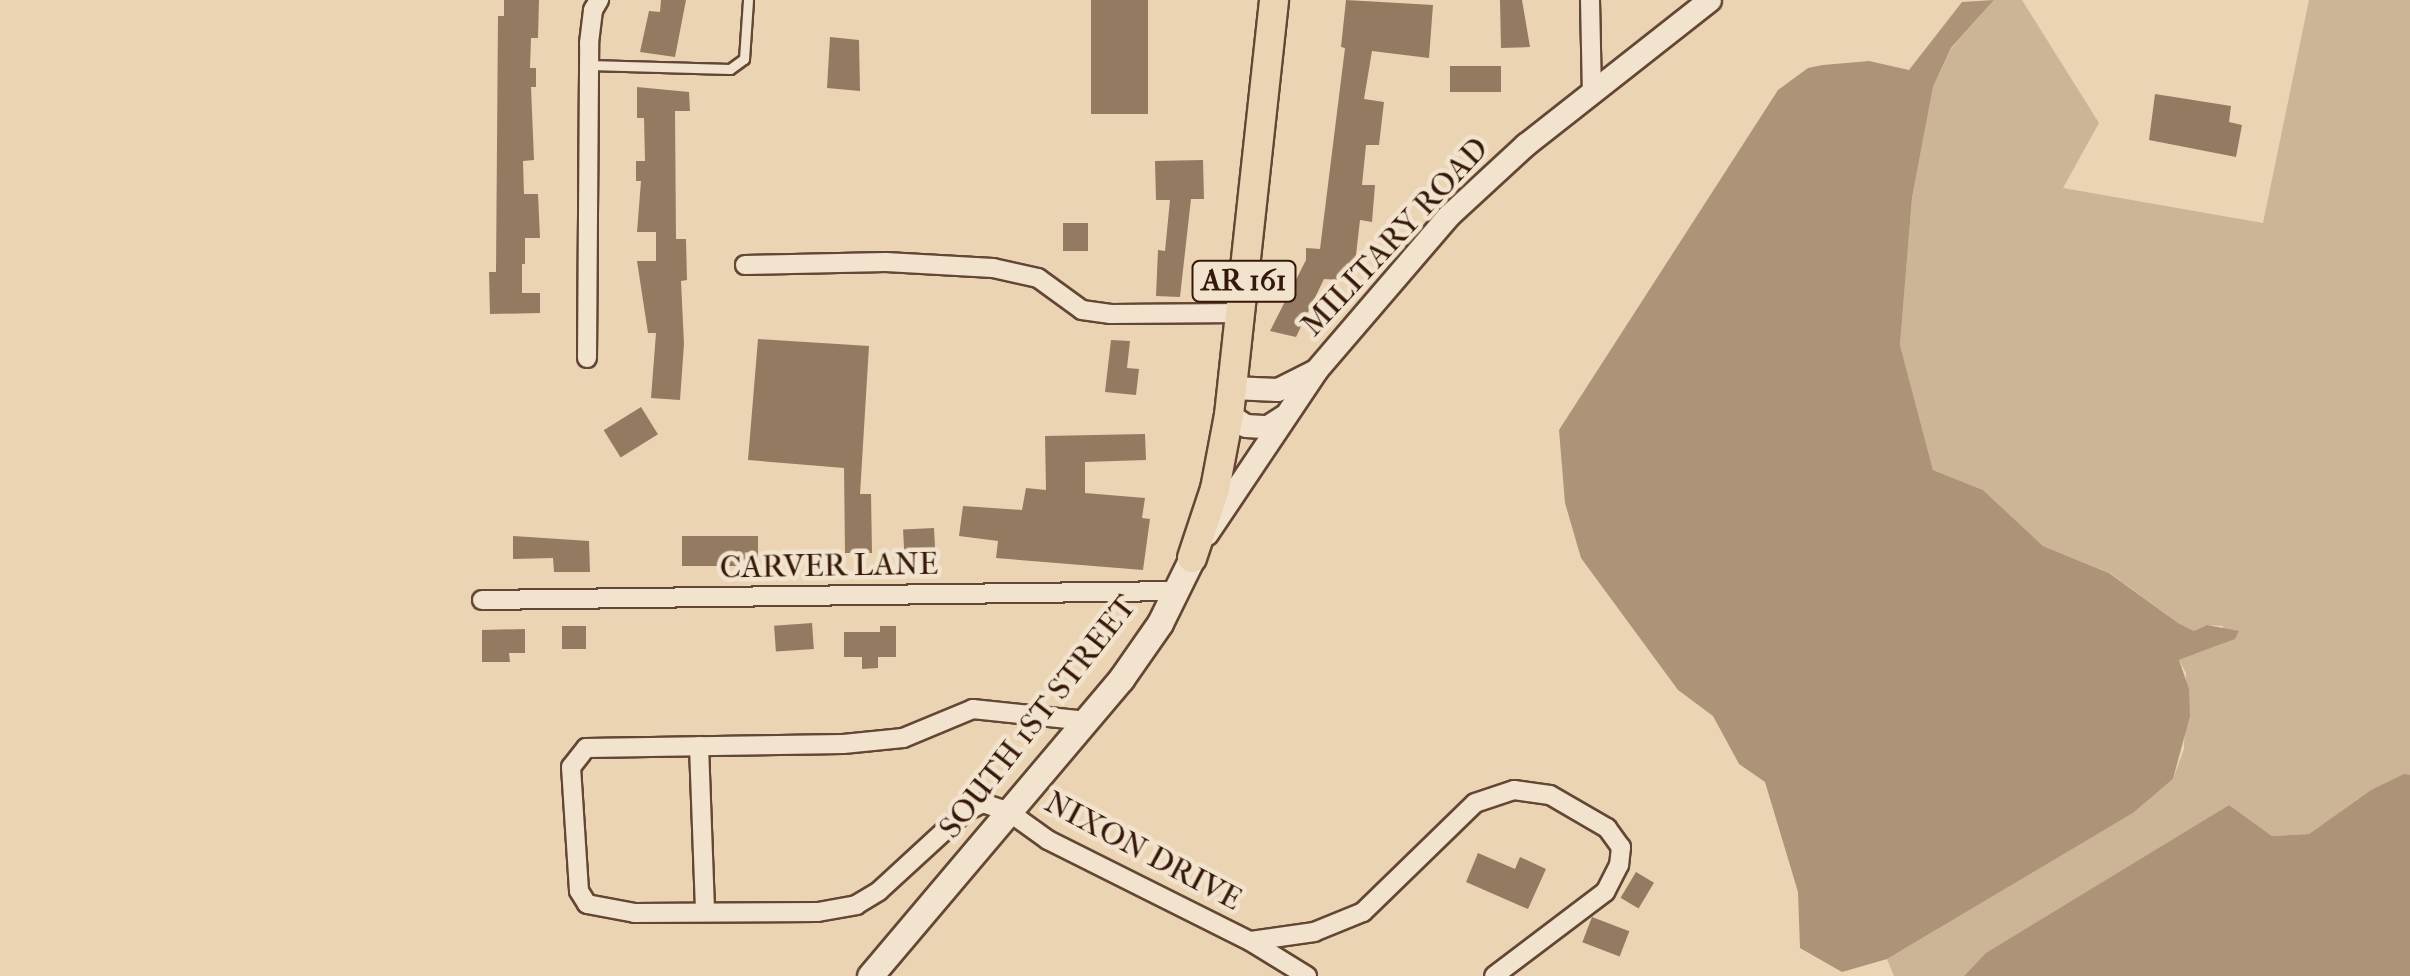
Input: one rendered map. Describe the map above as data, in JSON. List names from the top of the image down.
{
  "streets": {
    "main road": ["AR 161", "SOUTH 1ST STREET"],
    "street": ["MILITARY ROAD", "CARVER LANE", "NIXON DRIVE"]
  },
  "crossings": [
    ["MILITARY ROAD", "SOUTH 1ST STREET"],
    ["CARVER LANE", "SOUTH 1ST STREET"],
    ["SOUTH 1ST STREET", "NIXON DRIVE"]
  ]
}
